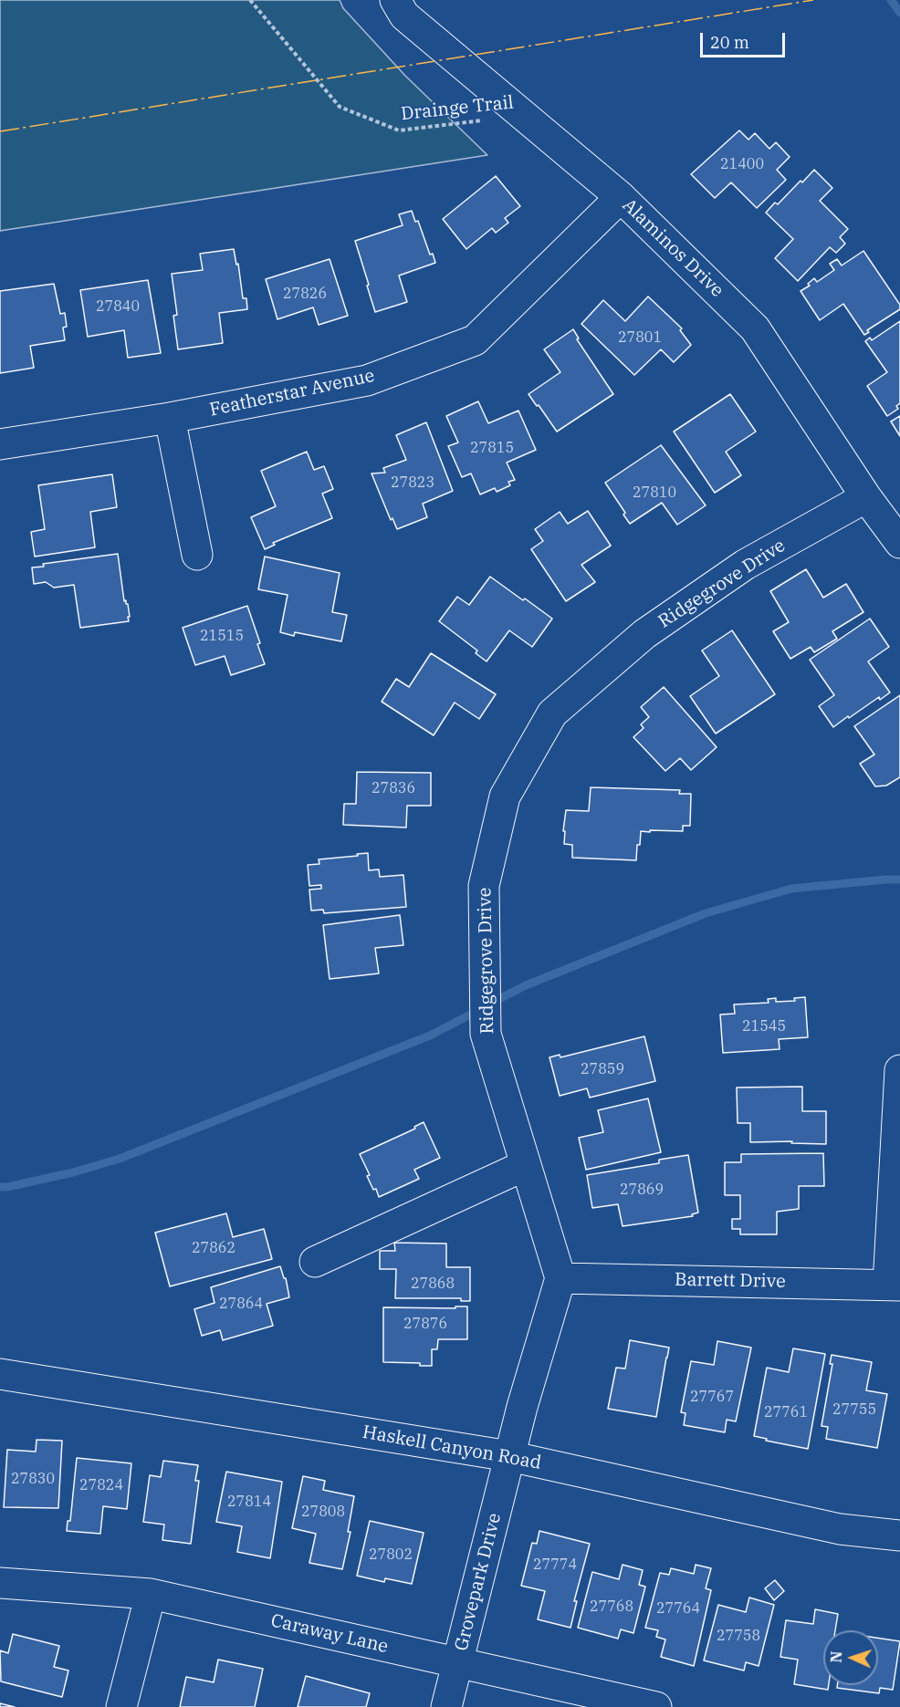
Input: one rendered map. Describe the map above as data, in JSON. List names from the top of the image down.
{
  "streets": {
    "street": [
      "Alaminos Drive",
      "Featherstar Avenue",
      "Ridgegrove Drive",
      "Barrett Drive",
      "Haskell Canyon Road",
      "Grovepark Drive",
      "Caraway Lane"
    ],
    "path": ["Drainge Trail"]
  },
  "crossings": [
    ["Drainge Trail", "Alaminos Drive"],
    ["Alaminos Drive", "Featherstar Avenue"],
    ["Alaminos Drive", "Ridgegrove Drive"],
    ["Ridgegrove Drive", "Barrett Drive"],
    ["Haskell Canyon Road", "Grovepark Drive"],
    ["Grovepark Drive", "Caraway Lane"]
  ],
  "house_numbers": [
    "21400",
    "27826",
    "27840",
    "27801",
    "27815",
    "27823",
    "27810",
    "21515",
    "27836",
    "21545",
    "27859",
    "27869",
    "27862",
    "27868",
    "27864",
    "27876",
    "27767",
    "27755",
    "27761",
    "27830",
    "27824",
    "27814",
    "27808",
    "27802",
    "27774",
    "27768",
    "27764",
    "27758"
  ],
  "scale_bar": "20 m",
  "north": "left"
}
